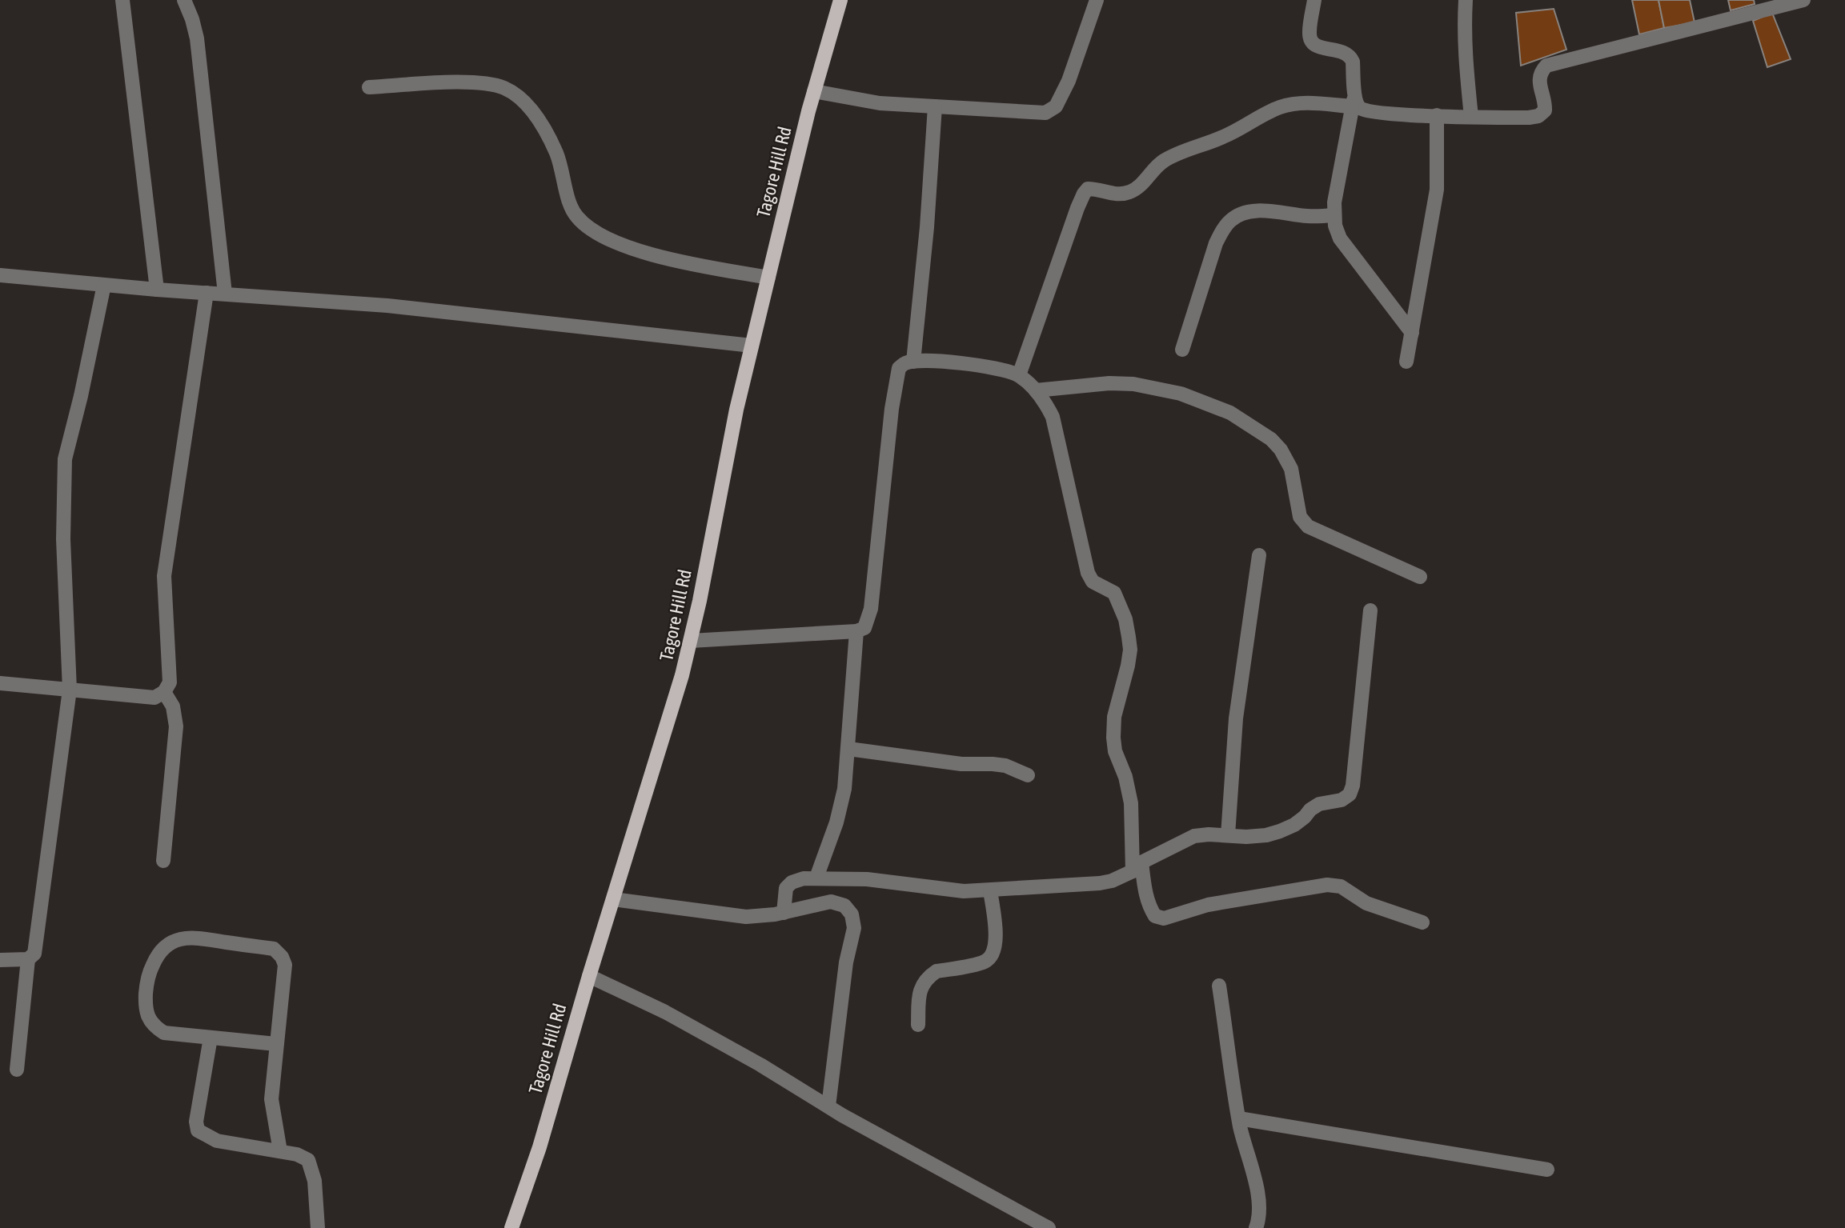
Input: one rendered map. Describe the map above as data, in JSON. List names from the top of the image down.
{
  "streets": {
    "main road": ["Tagore Hill Rd"]
  }
}
